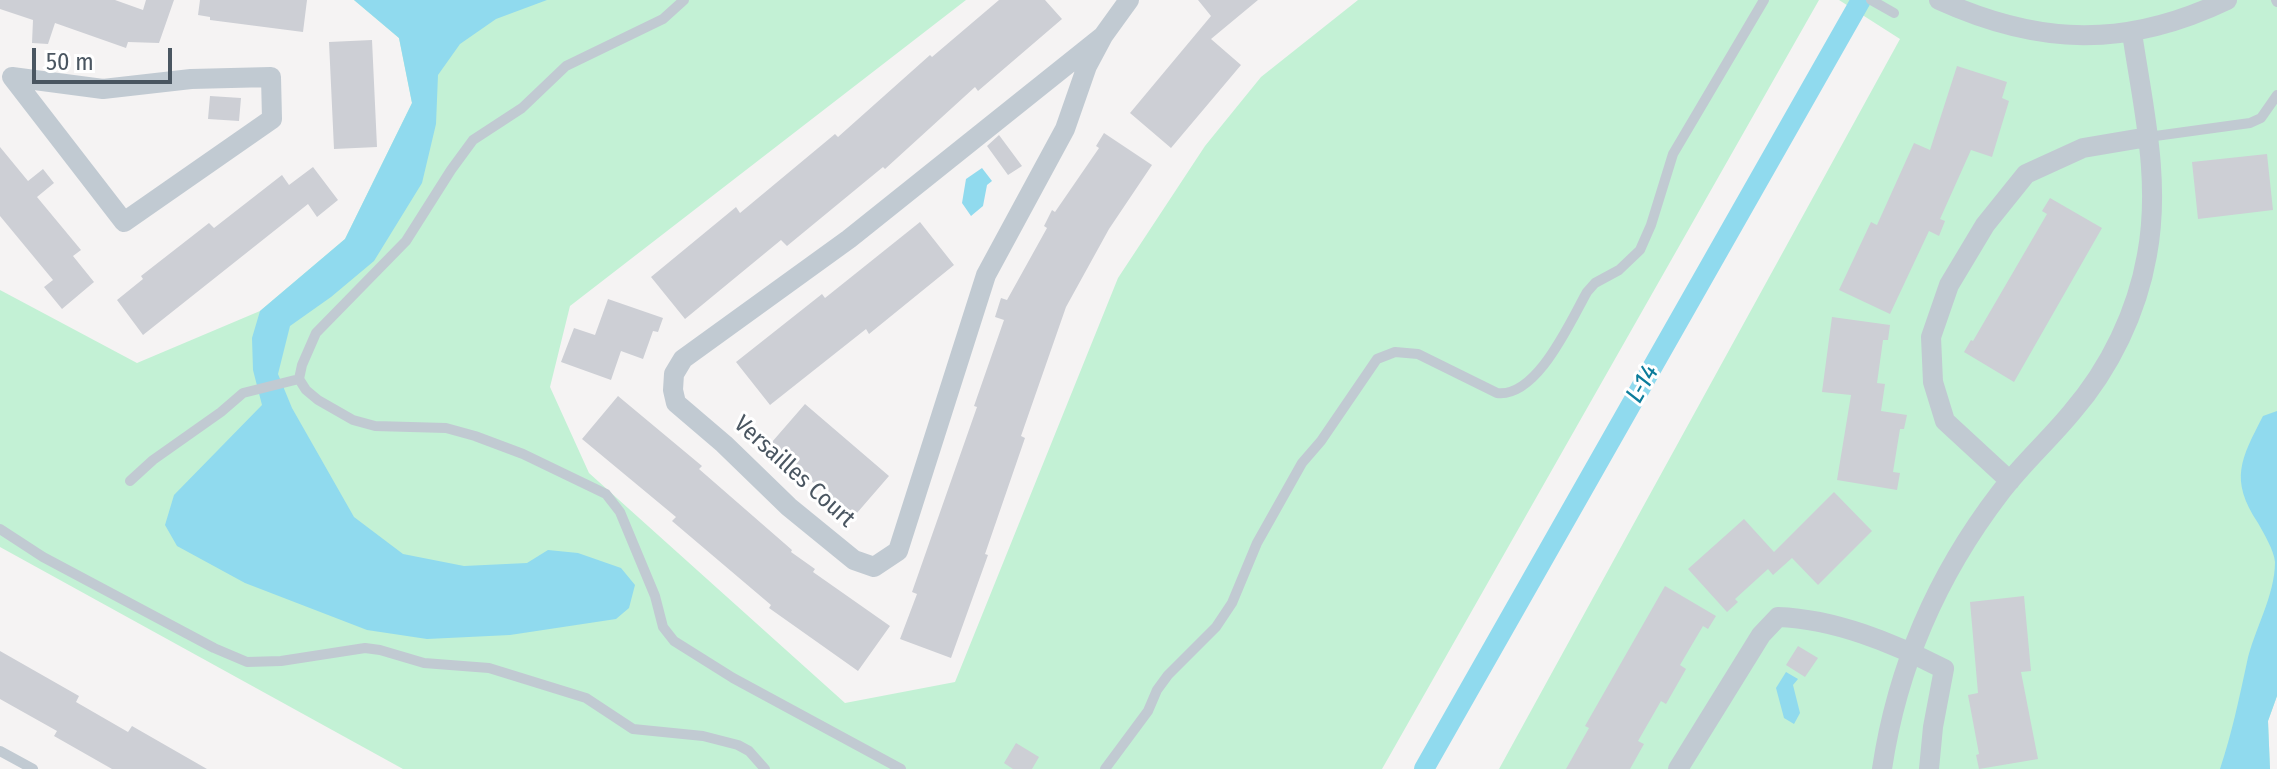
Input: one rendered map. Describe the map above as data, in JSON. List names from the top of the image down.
{
  "streets": {
    "street": ["Versailles Court"]
  },
  "water": ["L-14"],
  "scale_bar": "50 m"
}
